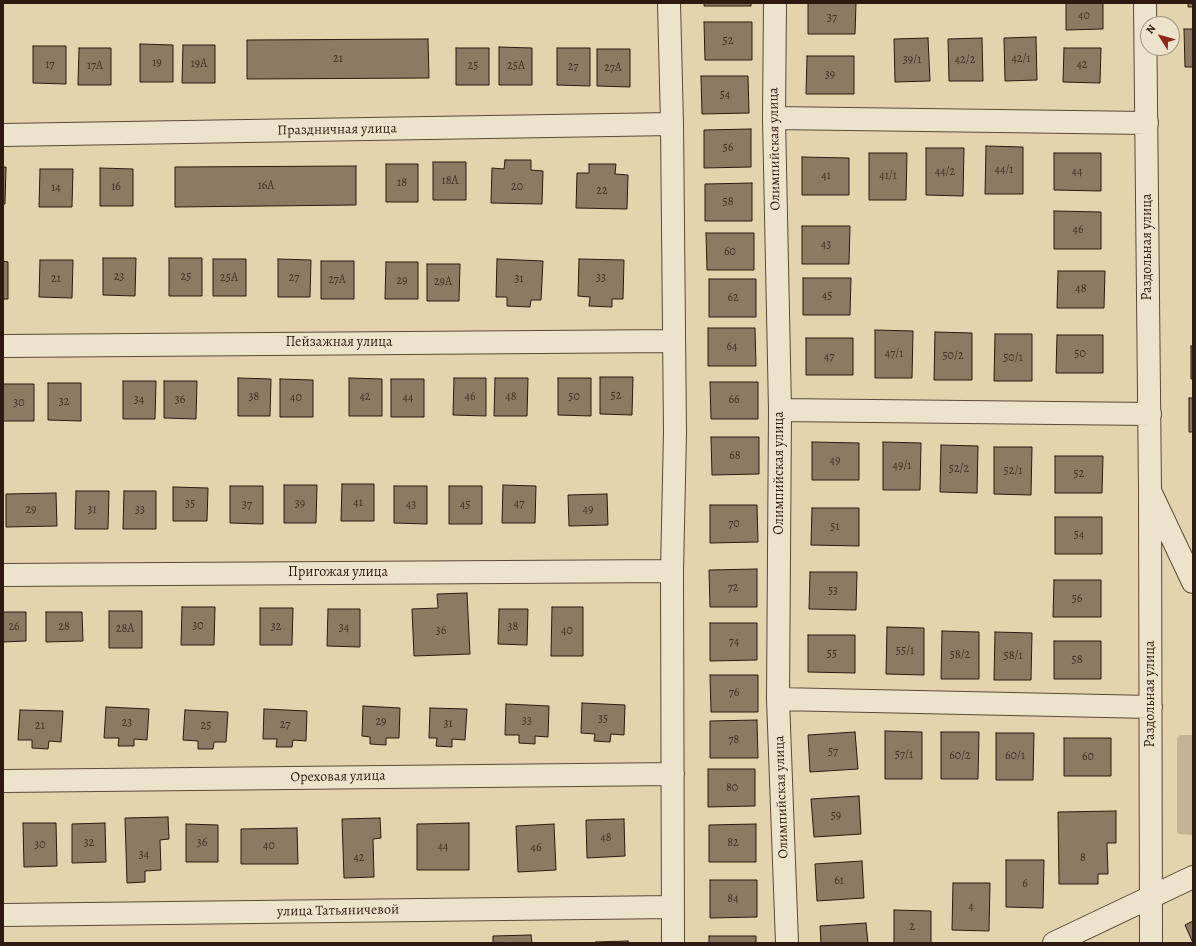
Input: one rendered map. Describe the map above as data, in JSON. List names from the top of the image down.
{
  "streets": {
    "street": [
      "Праздничная улица",
      "Олимпийская улица",
      "Раздольная улица",
      "Пейзажная улица",
      "Пригожая улица",
      "Ореховая улица",
      "улица Татьяничевой"
    ]
  },
  "house_numbers": [
    "40",
    "37",
    "52",
    "21",
    "42/1",
    "39/1",
    "42/2",
    "19",
    "19А",
    "17",
    "42",
    "17А",
    "25",
    "25А",
    "27",
    "27А",
    "39",
    "54",
    "56",
    "44/1",
    "44/2",
    "44",
    "41",
    "41/1",
    "18А",
    "18",
    "16А",
    "16",
    "20",
    "14",
    "22",
    "58",
    "46",
    "43",
    "60",
    "23",
    "25",
    "25А",
    "27",
    "33",
    "21",
    "31",
    "27А",
    "29",
    "29А",
    "48",
    "45",
    "62",
    "64",
    "47/1",
    "50",
    "50/2",
    "47",
    "50/1",
    "52",
    "38",
    "42",
    "46",
    "48",
    "50",
    "40",
    "44",
    "34",
    "36",
    "66",
    "32",
    "30",
    "68",
    "49",
    "49/1",
    "52/2",
    "52/1",
    "52",
    "41",
    "35",
    "39",
    "47",
    "37",
    "43",
    "45",
    "29",
    "31",
    "33",
    "49",
    "70",
    "51",
    "54",
    "72",
    "53",
    "56",
    "30",
    "26",
    "28",
    "32",
    "38",
    "34",
    "28А",
    "36",
    "40",
    "74",
    "55/1",
    "55",
    "58/2",
    "58/1",
    "58",
    "76",
    "35",
    "33",
    "29",
    "23",
    "31",
    "27",
    "21",
    "25",
    "78",
    "57",
    "57/1",
    "60/2",
    "60/1",
    "60",
    "80",
    "59",
    "48",
    "32",
    "36",
    "82",
    "30",
    "40",
    "44",
    "46",
    "34",
    "42",
    "8",
    "61",
    "6",
    "84",
    "4",
    "2"
  ],
  "north": "top left"
}
